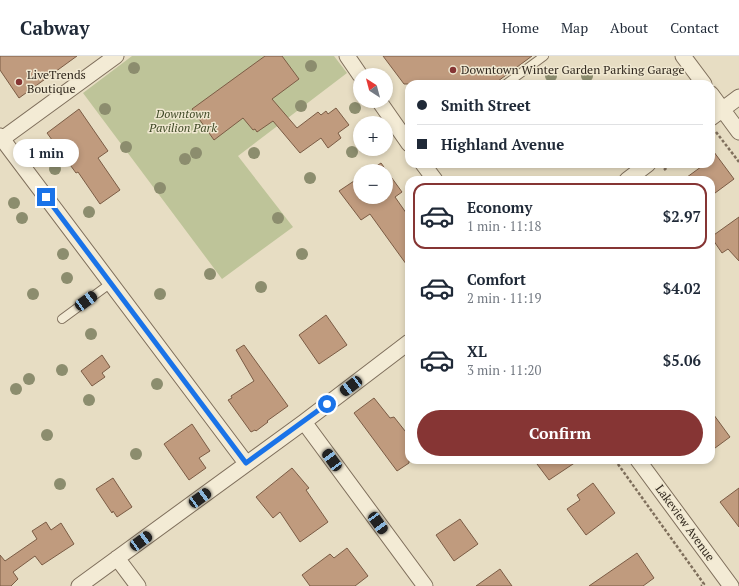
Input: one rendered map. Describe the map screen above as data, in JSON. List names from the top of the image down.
{
  "streets": {
    "street": ["Lakeview Avenue"]
  },
  "parks": ["Downtown Pavilion Park"],
  "places": ["Downtown Winter Garden Parking Garage", "LiveTrends Boutique"],
  "north": "top left",
  "page": {
    "header": "Cabway",
    "nav": [
      "Home",
      "Map",
      "About",
      "Contact"
    ],
    "map_buttons": ["+", "−"],
    "banner": ["Smith Street", "Highland Avenue"],
    "bubble": "1 min",
    "list": [
      {
        "name": "Economy",
        "note": "1 min · 11:18",
        "value": "$2.97"
      },
      {
        "name": "Comfort",
        "note": "2 min · 11:19",
        "value": "$4.02"
      },
      {
        "name": "XL",
        "note": "3 min · 11:20",
        "value": "$5.06"
      }
    ],
    "buttons": "Confirm"
  }
}
